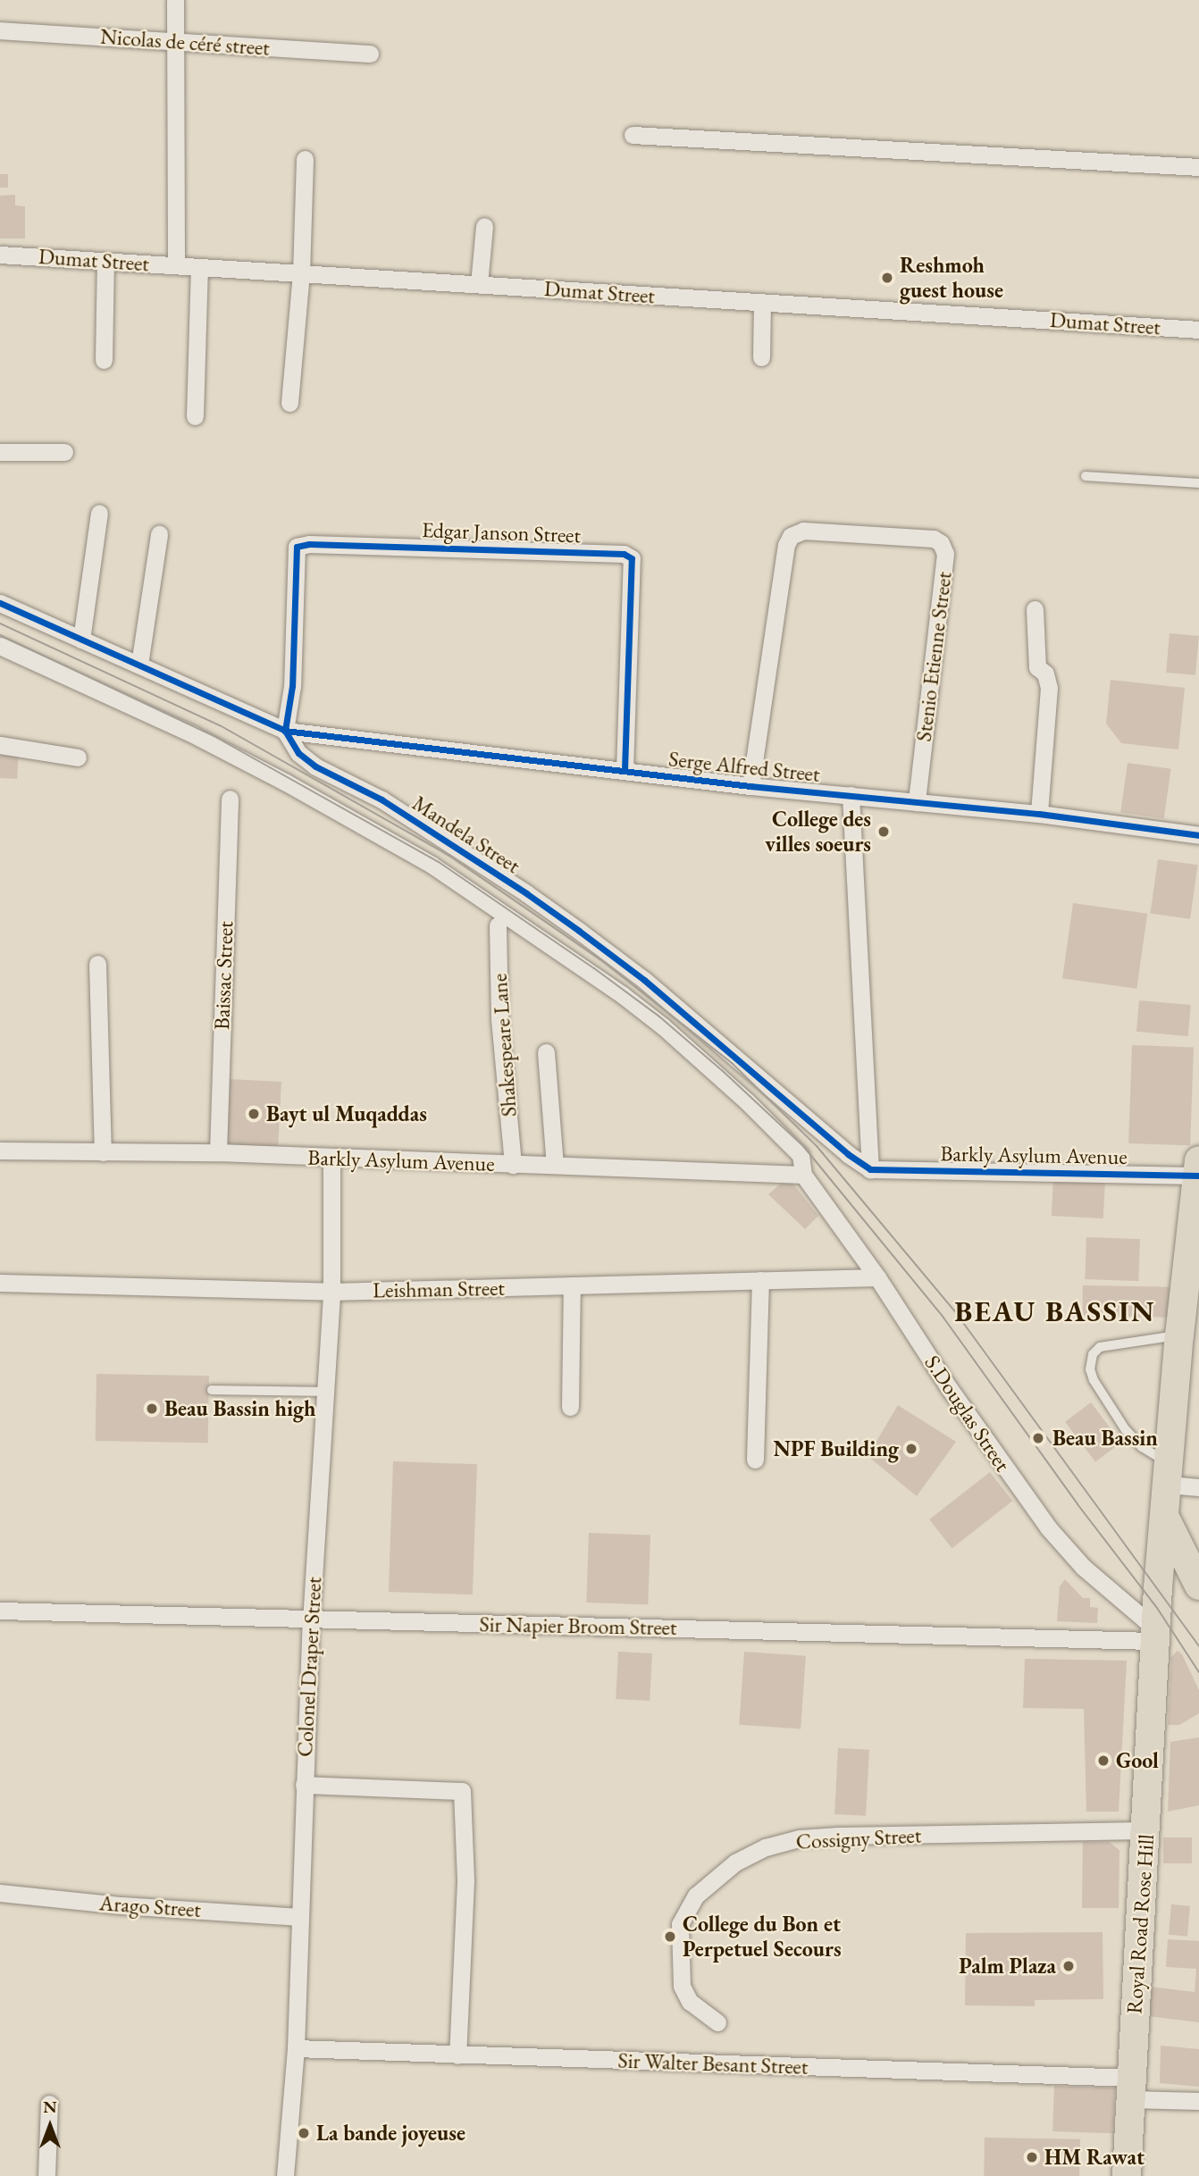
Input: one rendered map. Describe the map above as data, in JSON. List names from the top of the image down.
{
  "streets": {
    "main road": ["Royal Road Rose Hill"],
    "street": [
      "Nicolas de céré street",
      "Dumat Street",
      "Edgar Janson Street",
      "Stenio Etienne Street",
      "Serge Alfred Street",
      "Mandela Street",
      "Baissac Street",
      "Shakespeare Lane",
      "Barkly Asylum Avenue",
      "Leishman Street",
      "S.Douglas Street",
      "Sir Napier Broom Street",
      "Colonel Draper Street",
      "Cossigny Street",
      "Arago Street",
      "Sir Walter Besant Street"
    ]
  },
  "crossings": [
    ["Edgar Janson Street", "Serge Alfred Street"],
    ["Edgar Janson Street", "Mandela Street"],
    ["Stenio Etienne Street", "Serge Alfred Street"],
    ["Serge Alfred Street", "Mandela Street"],
    ["Mandela Street", "Barkly Asylum Avenue"],
    ["Baissac Street", "Barkly Asylum Avenue"],
    ["Shakespeare Lane", "Barkly Asylum Avenue"],
    ["Barkly Asylum Avenue", "S.Douglas Street"],
    ["Barkly Asylum Avenue", "Colonel Draper Street"],
    ["Barkly Asylum Avenue", "Royal Road Rose Hill"],
    ["Leishman Street", "S.Douglas Street"],
    ["Leishman Street", "Colonel Draper Street"],
    ["S.Douglas Street", "Sir Napier Broom Street"],
    ["S.Douglas Street", "Royal Road Rose Hill"],
    ["Sir Napier Broom Street", "Colonel Draper Street"],
    ["Sir Napier Broom Street", "Royal Road Rose Hill"],
    ["Colonel Draper Street", "Arago Street"],
    ["Colonel Draper Street", "Sir Walter Besant Street"],
    ["Cossigny Street", "Royal Road Rose Hill"],
    ["Royal Road Rose Hill", "Sir Walter Besant Street"]
  ],
  "districts": ["BEAU BASSIN"],
  "places": [
    "Reshmoh guest house",
    "College des villes soeurs",
    "Bayt ul Muqaddas",
    "Beau Bassin high",
    "Beau Bassin",
    "NPF Building",
    "Gool",
    "College du Bon et Perpetuel Secours",
    "Palm Plaza",
    "La bande joyeuse",
    "HM Rawat"
  ],
  "north": "top"
}
